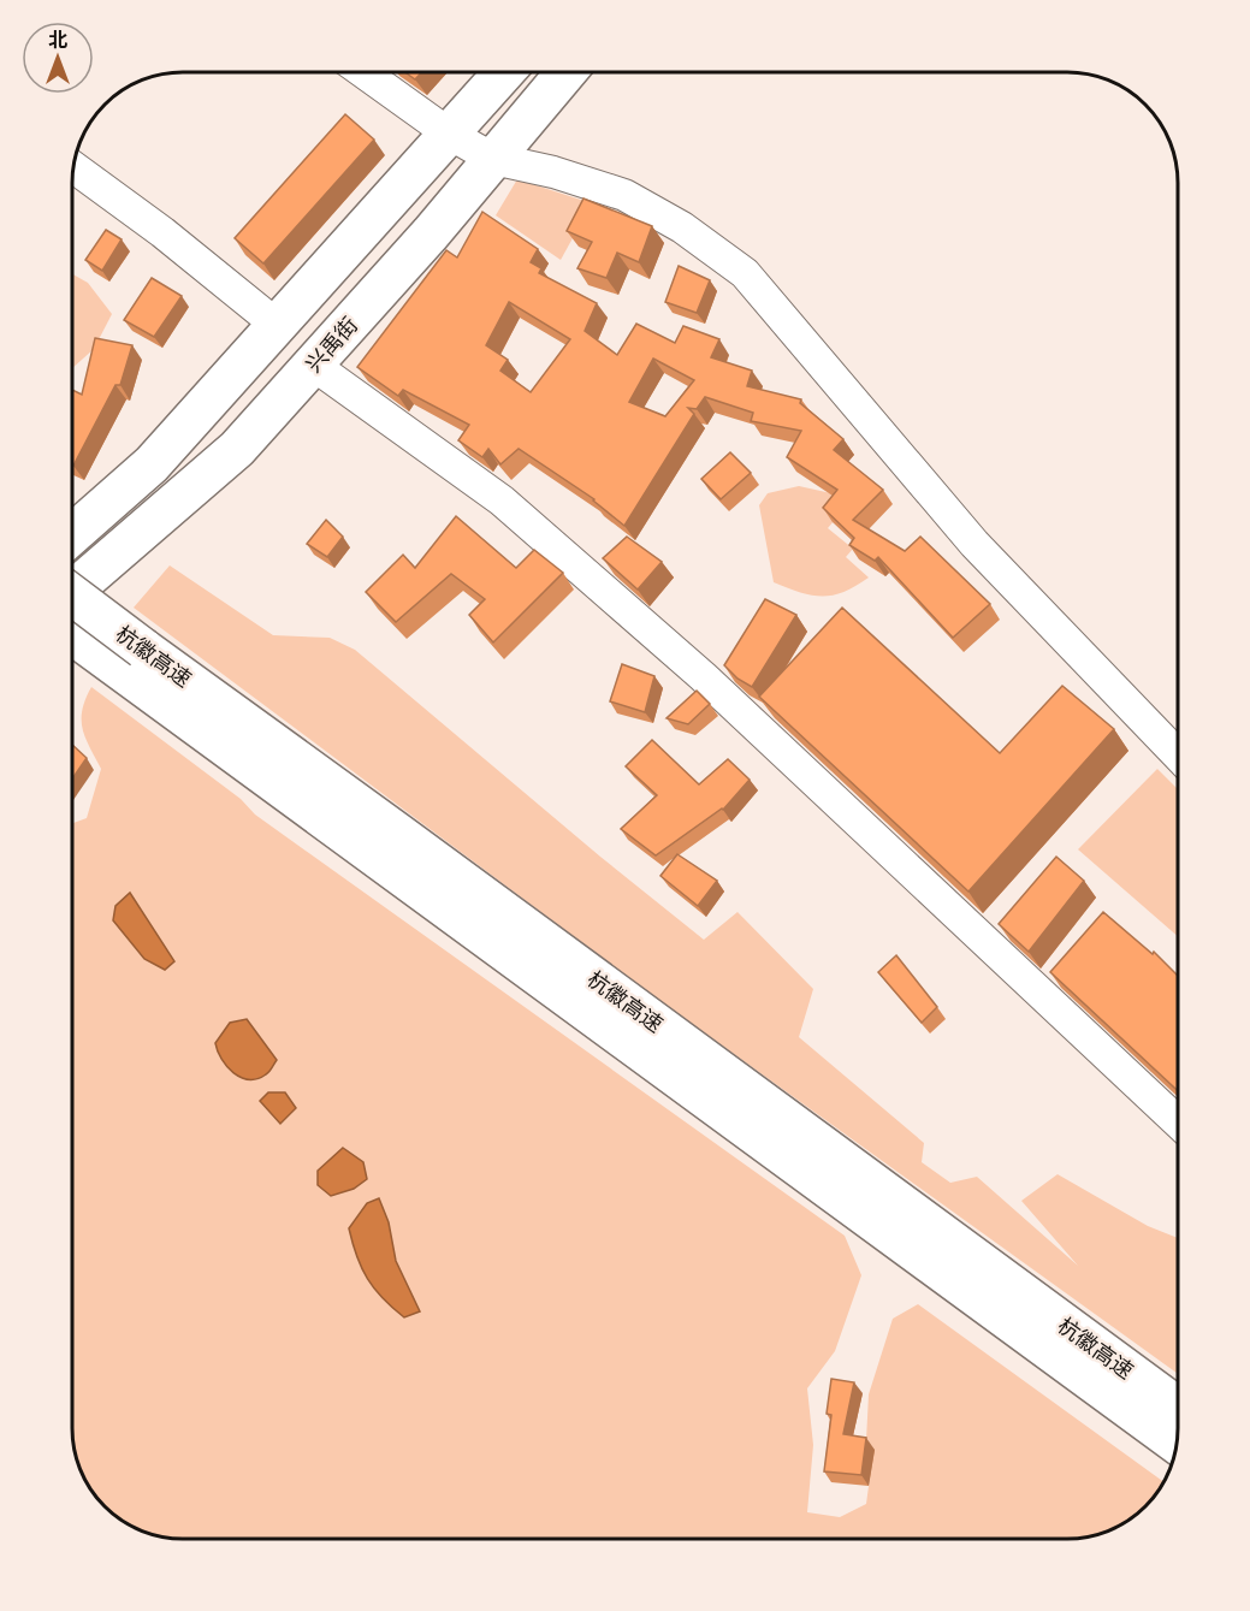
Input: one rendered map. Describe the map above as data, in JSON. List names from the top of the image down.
{
  "streets": {
    "main road": ["兴禹街", "杭徽高速"]
  },
  "north": "top"
}
